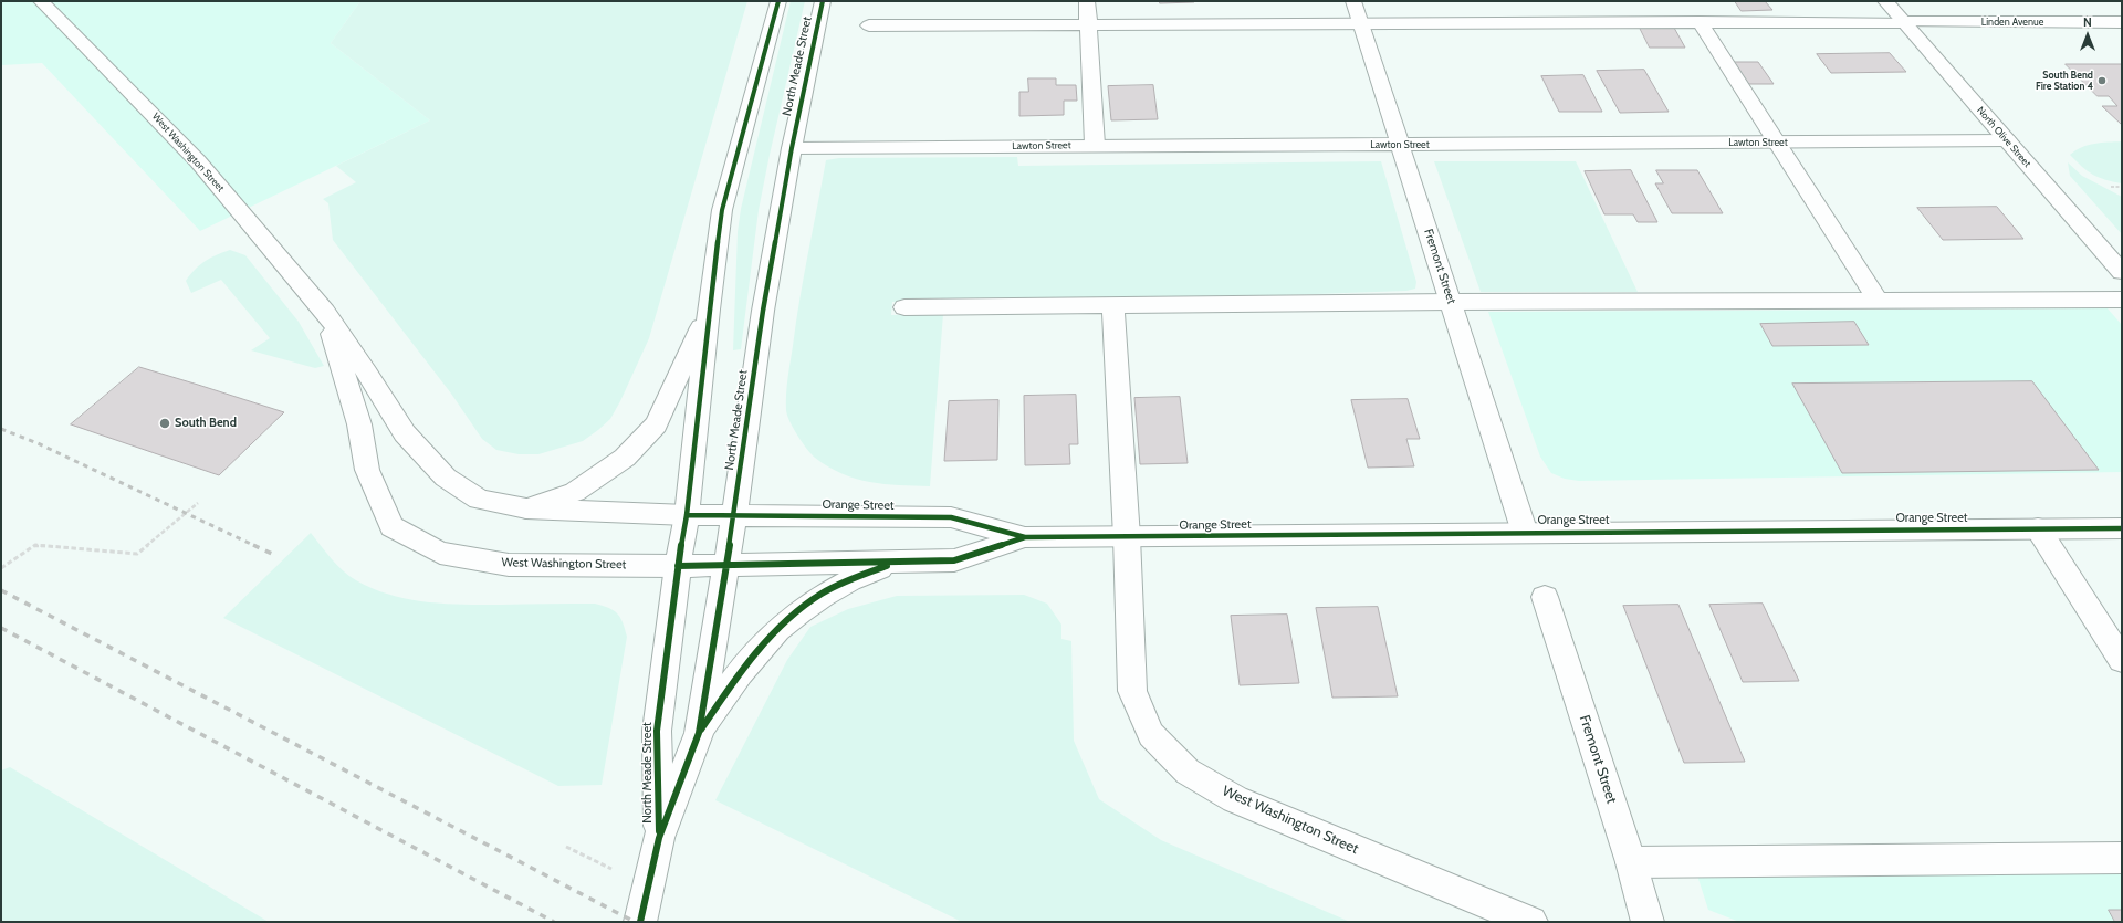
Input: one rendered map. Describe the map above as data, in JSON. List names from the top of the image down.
{
  "streets": {
    "street": [
      "Linden Avenue",
      "North Meade Street",
      "North Olive Street",
      "Lawton Street",
      "West Washington Street",
      "Fremont Street",
      "Orange Street"
    ]
  },
  "crossings": [
    ["Linden Avenue", "North Olive Street"],
    ["Linden Avenue", "Fremont Street"],
    ["North Meade Street", "Lawton Street"],
    ["North Meade Street", "West Washington Street"],
    ["North Meade Street", "Orange Street"],
    ["North Olive Street", "Lawton Street"],
    ["Lawton Street", "Fremont Street"],
    ["West Washington Street", "Orange Street"],
    ["Fremont Street", "Orange Street"]
  ],
  "places": ["South Bend Fire Station 4", "South Bend"],
  "north": "top"
}
